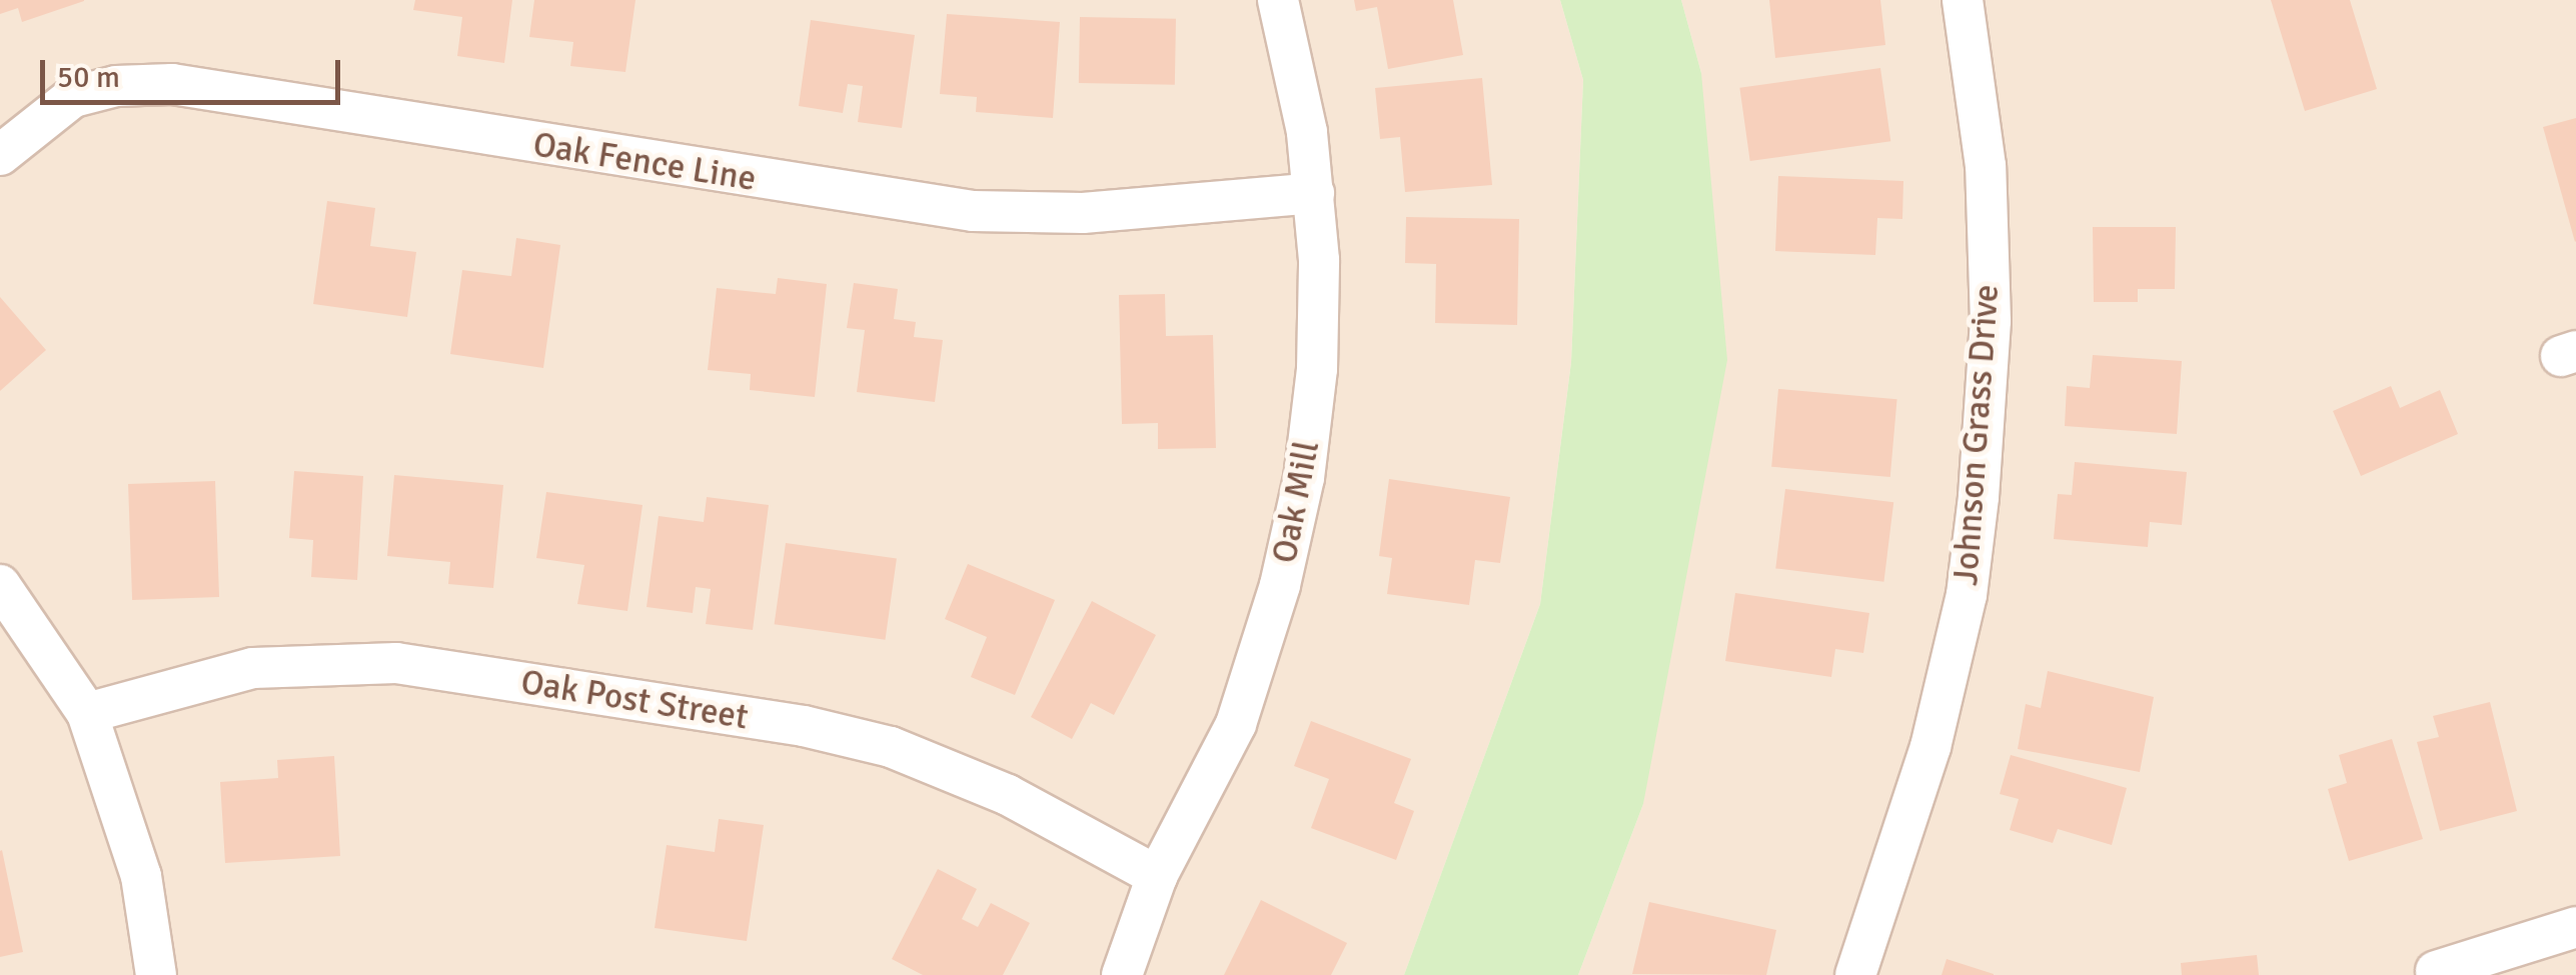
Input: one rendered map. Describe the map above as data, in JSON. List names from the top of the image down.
{
  "streets": {
    "street": [
      "Oak Fence Line",
      "Johnson Grass Drive",
      "Oak Mill",
      "Oak Post Street"
    ]
  },
  "crossings": [
    ["Oak Fence Line", "Oak Mill"],
    ["Oak Mill", "Oak Post Street"]
  ],
  "scale_bar": "50 m"
}
